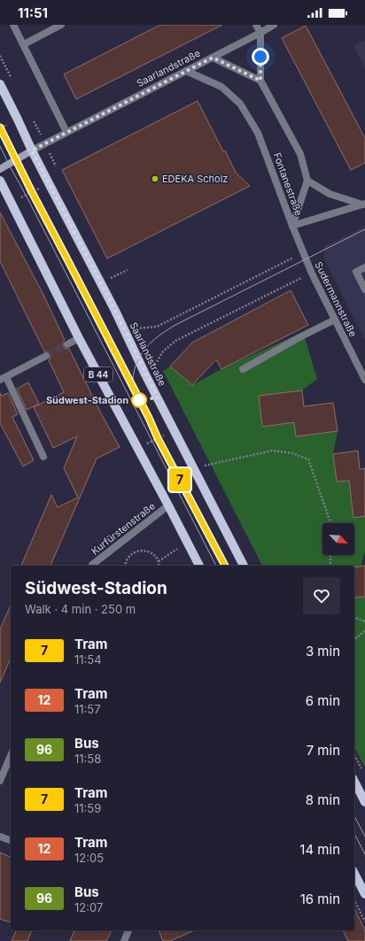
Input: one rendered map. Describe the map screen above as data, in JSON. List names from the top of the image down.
{
  "streets": {
    "main road": ["Saarlandstraße", "B 44"],
    "street": ["Fontanestraße", "Sudermannstraße", "Kurfürstenstraße"]
  },
  "crossings": [
    ["Saarlandstraße", "Fontanestraße"],
    ["Fontanestraße", "Sudermannstraße"],
    ["B 44", "Kurfürstenstraße"]
  ],
  "places": ["EDEKA Scholz", "Südwest-Stadion"],
  "lines": ["tram line 7"],
  "north": "bottom right",
  "page": {
    "status": "11:51",
    "on_map": "7",
    "heading": ["Südwest-Stadion", "Walk · 4 min · 250 m"],
    "list": [
      {
        "mark": "7",
        "name": "Tram",
        "note": "11:54",
        "value": "3 min"
      },
      {
        "mark": "12",
        "name": "Tram",
        "note": "11:57",
        "value": "6 min"
      },
      {
        "mark": "96",
        "name": "Bus",
        "note": "11:58",
        "value": "7 min"
      },
      {
        "mark": "7",
        "name": "Tram",
        "note": "11:59",
        "value": "8 min"
      },
      {
        "mark": "12",
        "name": "Tram",
        "note": "12:05",
        "value": "14 min"
      },
      {
        "mark": "96",
        "name": "Bus",
        "note": "12:07",
        "value": "16 min"
      }
    ]
  }
}
